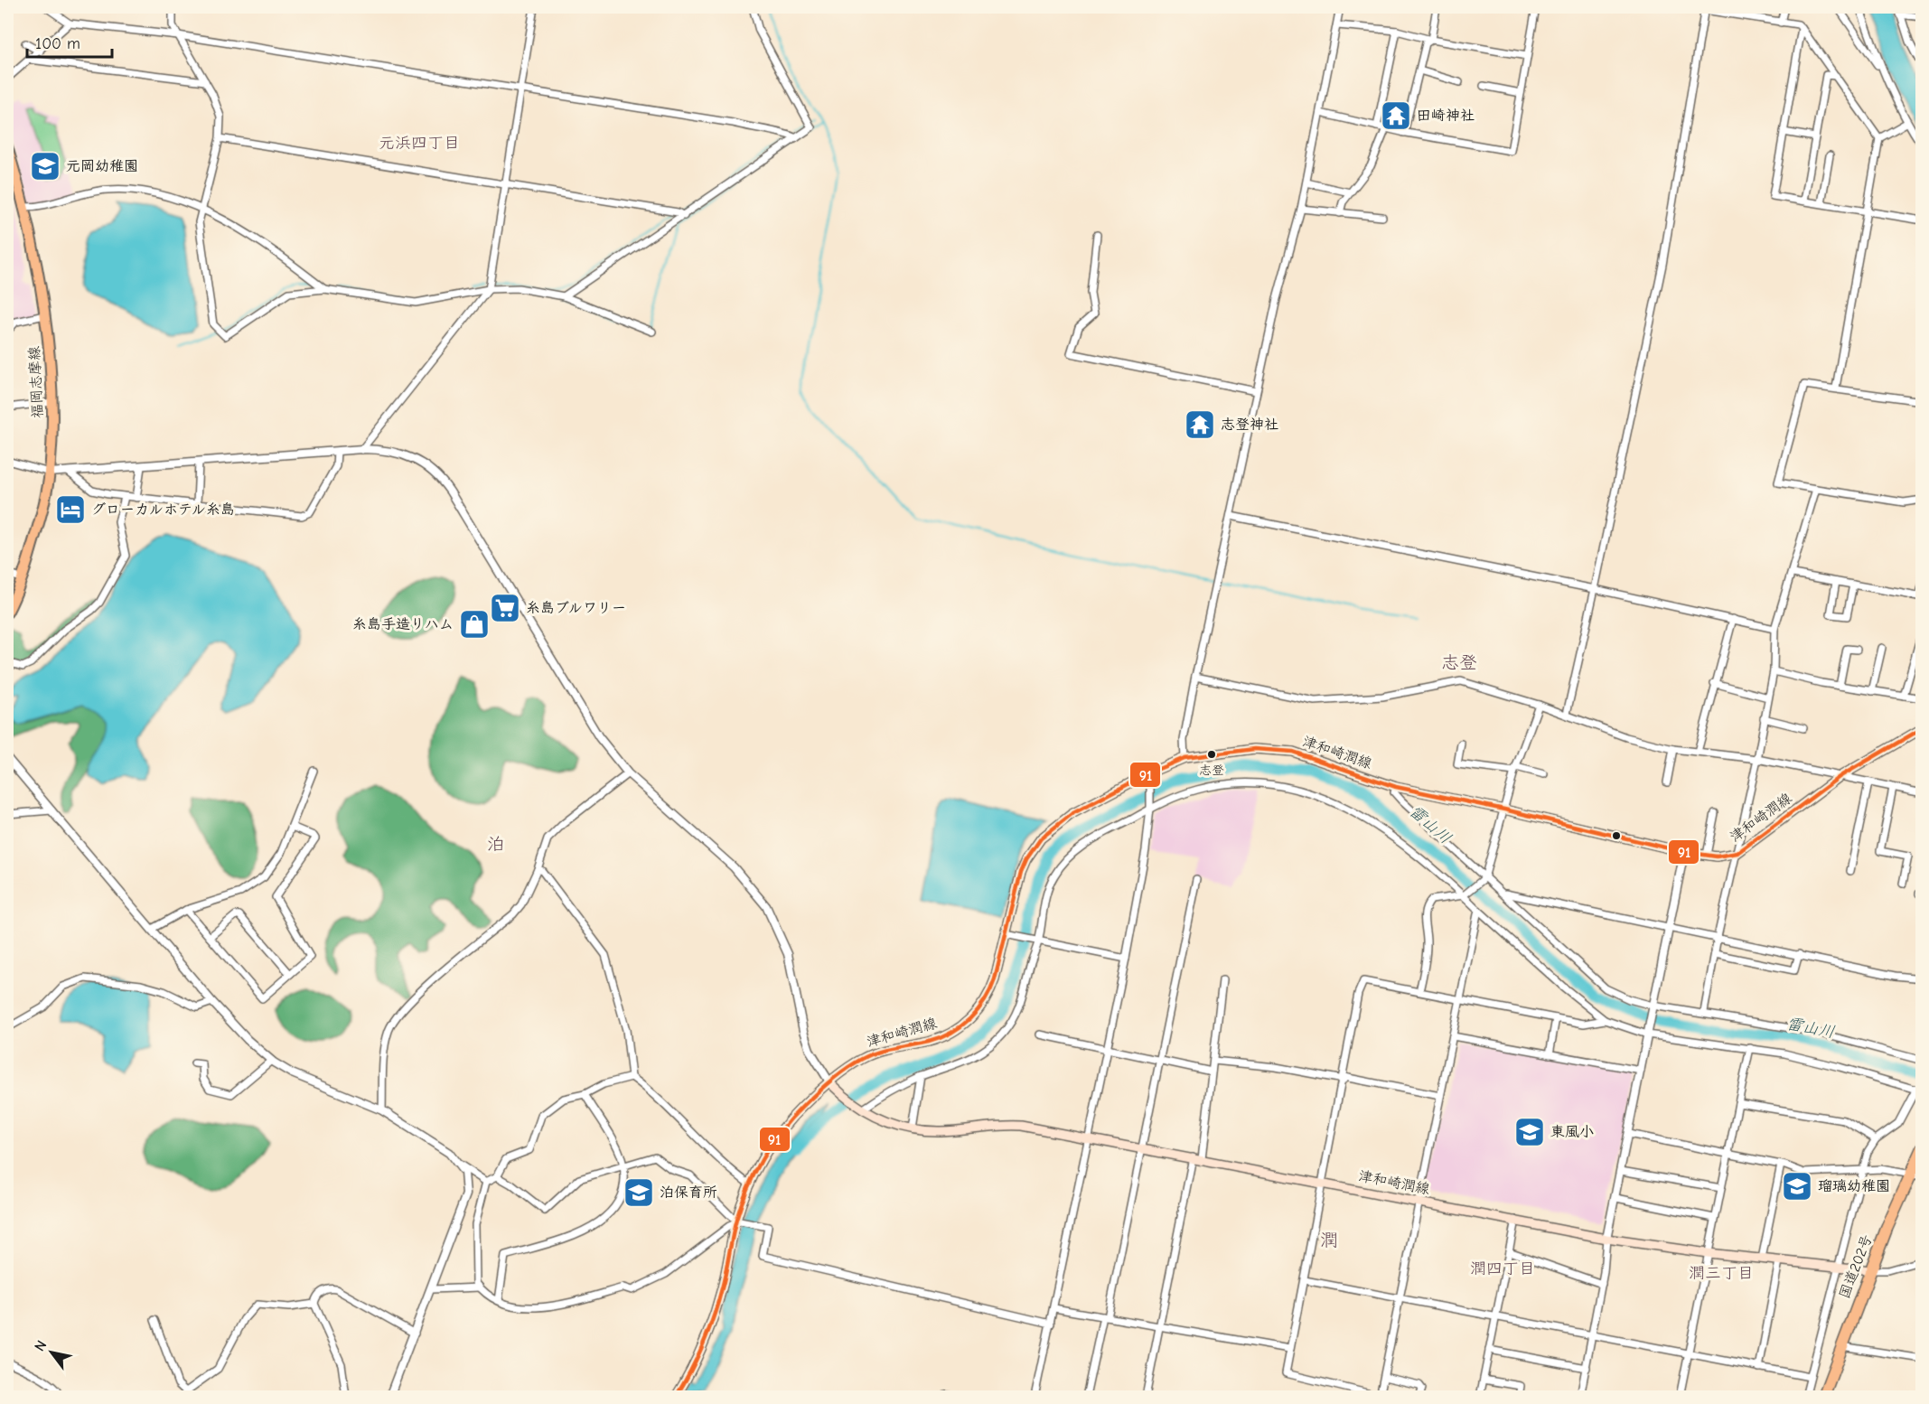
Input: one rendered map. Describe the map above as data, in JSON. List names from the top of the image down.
{
  "streets": {
    "highway": ["国道202号"],
    "main road": ["福岡志摩線", "津和崎潤線"]
  },
  "crossings": [
    ["津和崎潤線", "国道202号"]
  ],
  "districts": [
    "元浜四丁目",
    "志登",
    "泊",
    "潤",
    "潤四丁目",
    "潤三丁目"
  ],
  "water": ["雷山川"],
  "places": {
    "temple": ["田崎神社", "志登神社"],
    "school or university": [
      "元岡幼稚園",
      "東風小",
      "瑠璃幼稚園",
      "泊保育所"
    ],
    "hotel": ["グローカルホテル糸島"],
    "supermarket": ["糸島ブルワリー"],
    "shop": ["糸島手造りハム"],
    "other": ["志登"]
  },
  "lines": ["transit line 91"],
  "scale_bar": "100 m",
  "north": "top left"
}
